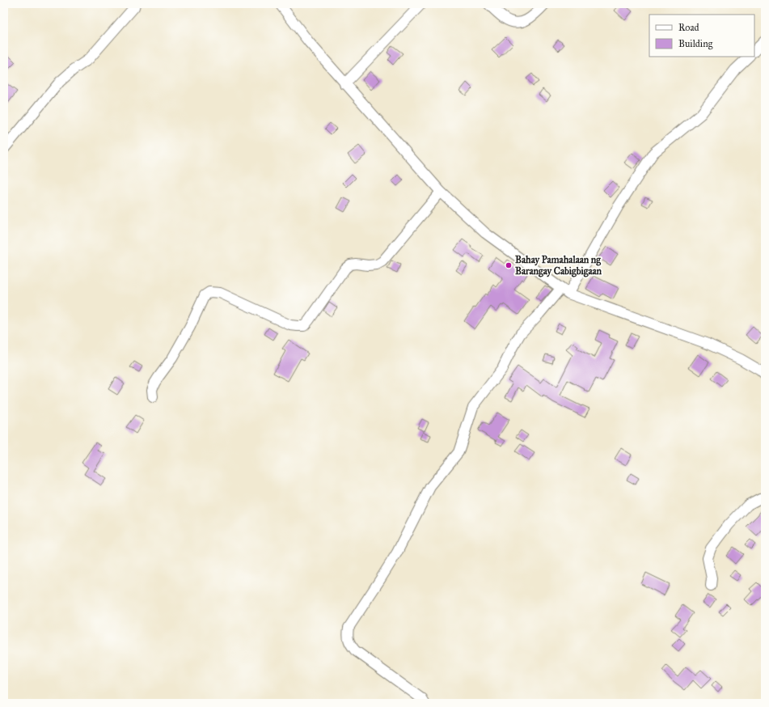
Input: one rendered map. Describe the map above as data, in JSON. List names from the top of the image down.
{
  "places": ["Bahay Pamahalaan ng Barangay Cabigbigaan"],
  "legend": ["Road", "Building"]
}
